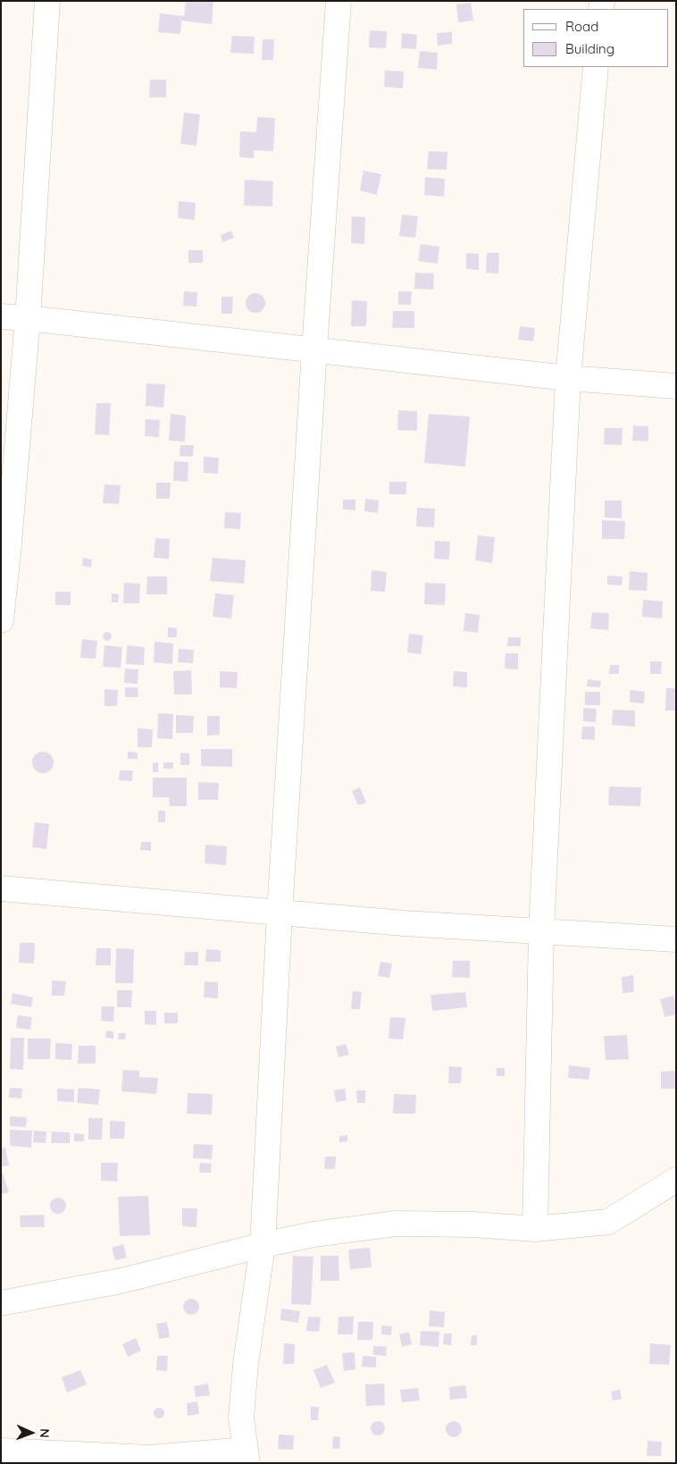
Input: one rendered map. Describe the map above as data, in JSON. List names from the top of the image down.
{
  "legend": ["Road", "Building"],
  "north": "right"
}
